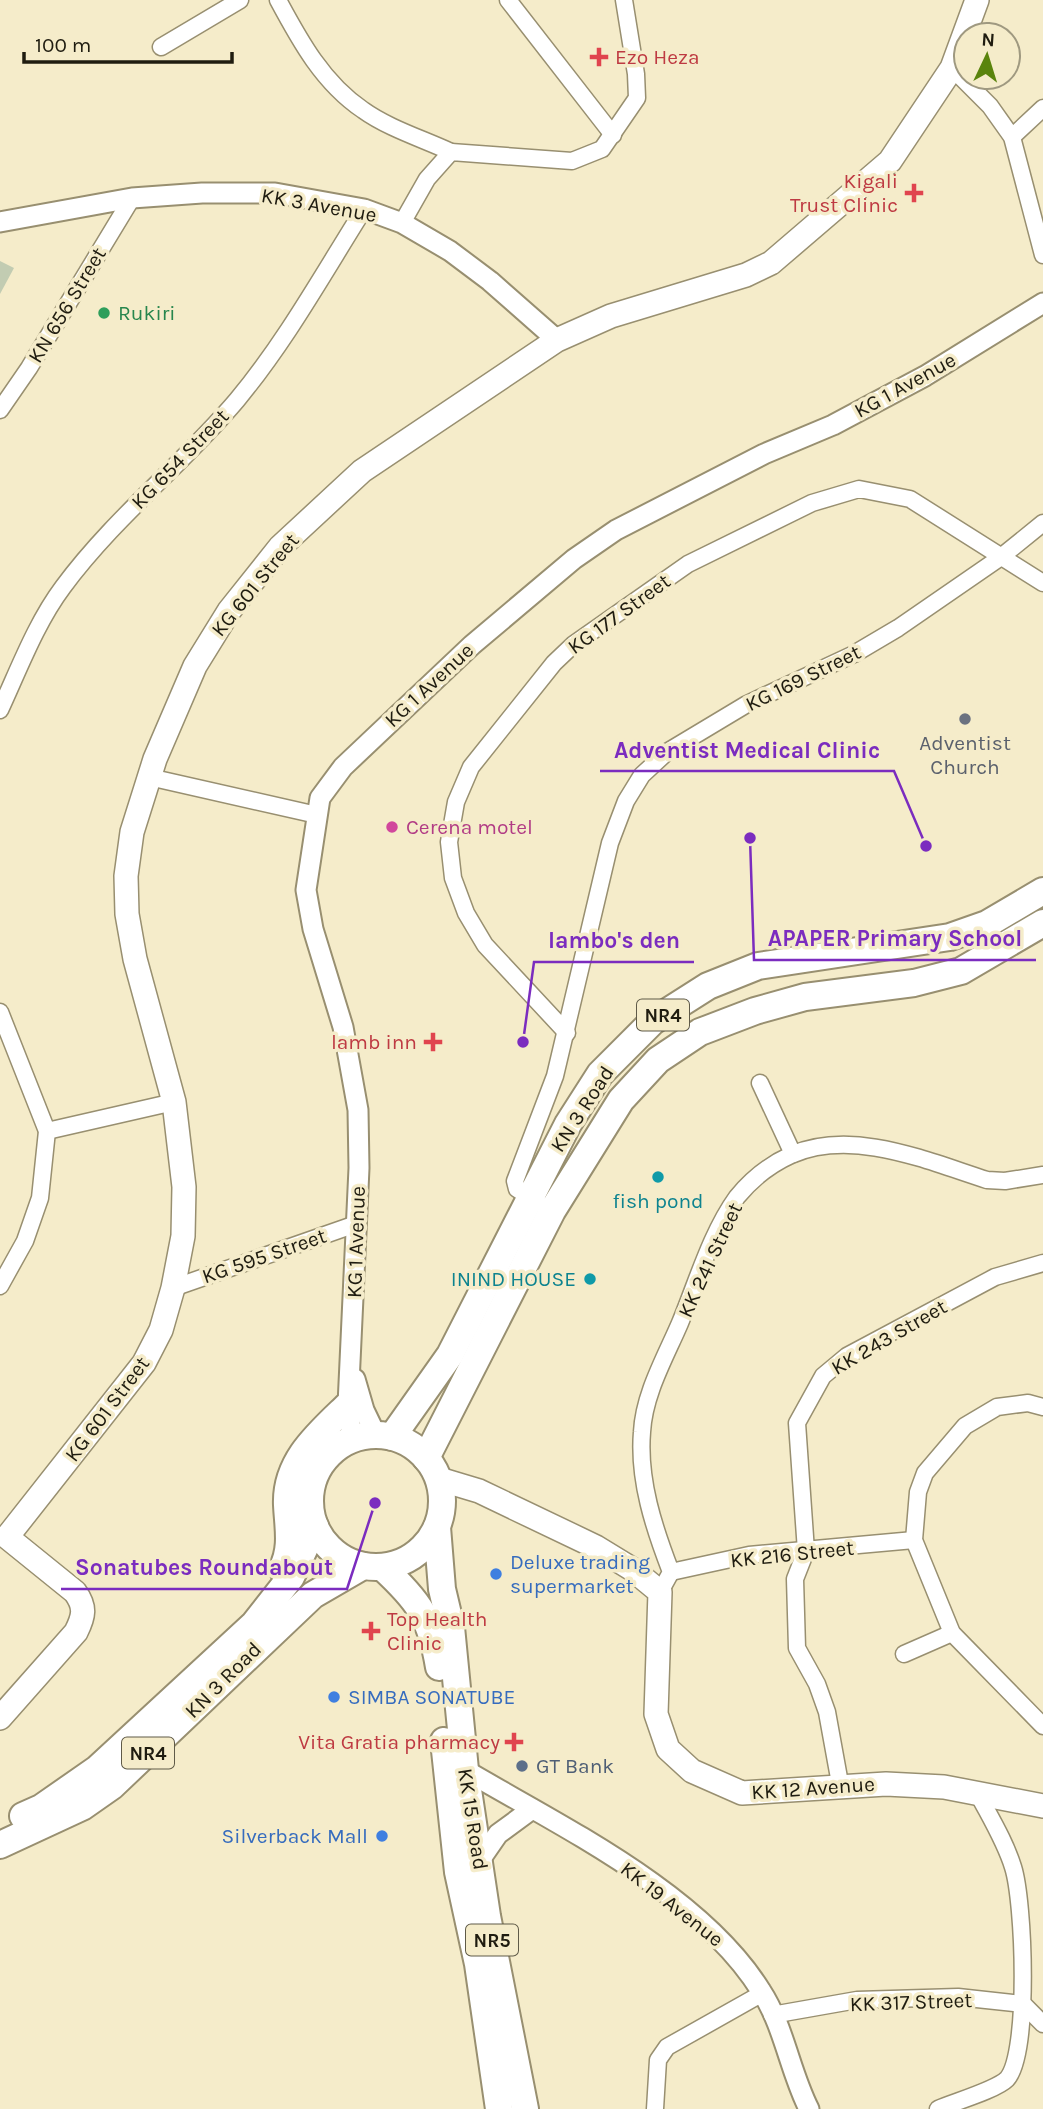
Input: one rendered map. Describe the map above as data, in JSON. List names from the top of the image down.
{
  "streets": {
    "highway": [
      "NR4",
      "KN 3 Road",
      "KK 15 Road",
      "NR5"
    ],
    "main road": ["KG 601 Street", "KK 12 Avenue"],
    "street": [
      "KK 3 Avenue",
      "KN 656 Street",
      "KG 1 Avenue",
      "KG 654 Street",
      "KG 177 Street",
      "KG 169 Street",
      "KG 595 Street",
      "KK 241 Street",
      "KK 243 Street",
      "KK 216 Street",
      "KK 19 Avenue",
      "KK 317 Street"
    ]
  },
  "crossings": [
    ["KK 3 Avenue", "KN 656 Street"],
    ["KK 3 Avenue", "KG 654 Street"],
    ["KK 3 Avenue", "KG 601 Street"],
    ["KG 1 Avenue", "NR4"],
    ["KG 1 Avenue", "KG 595 Street"],
    ["KG 1 Avenue", "KK 15 Road"],
    ["KG 601 Street", "KG 595 Street"],
    ["KG 177 Street", "KG 169 Street"],
    ["KG 169 Street", "KN 3 Road"],
    ["NR4", "KN 3 Road"],
    ["NR4", "KK 15 Road"],
    ["KK 241 Street", "KK 216 Street"],
    ["KK 243 Street", "KK 216 Street"],
    ["KK 243 Street", "KK 12 Avenue"],
    ["KK 15 Road", "KK 19 Avenue"],
    ["KK 19 Avenue", "KK 317 Street"]
  ],
  "places": {
    "health": [
      "Ezo Heza",
      "Kigali Trust Clinic",
      "lamb inn",
      "Top Health Clinic",
      "Vita Gratia pharmacy"
    ],
    "other": [
      "Rukiri",
      "Adventist Church",
      "Cerena motel",
      "APAPER Primary School",
      "Adventist Medical Clinic",
      "lambo's den",
      "fish pond",
      "ININD HOUSE",
      "Sonatubes Roundabout",
      "Deluxe trading supermarket",
      "SIMBA SONATUBE",
      "GT Bank",
      "Silverback Mall"
    ]
  },
  "scale_bar": "100 m",
  "north": "top"
}
